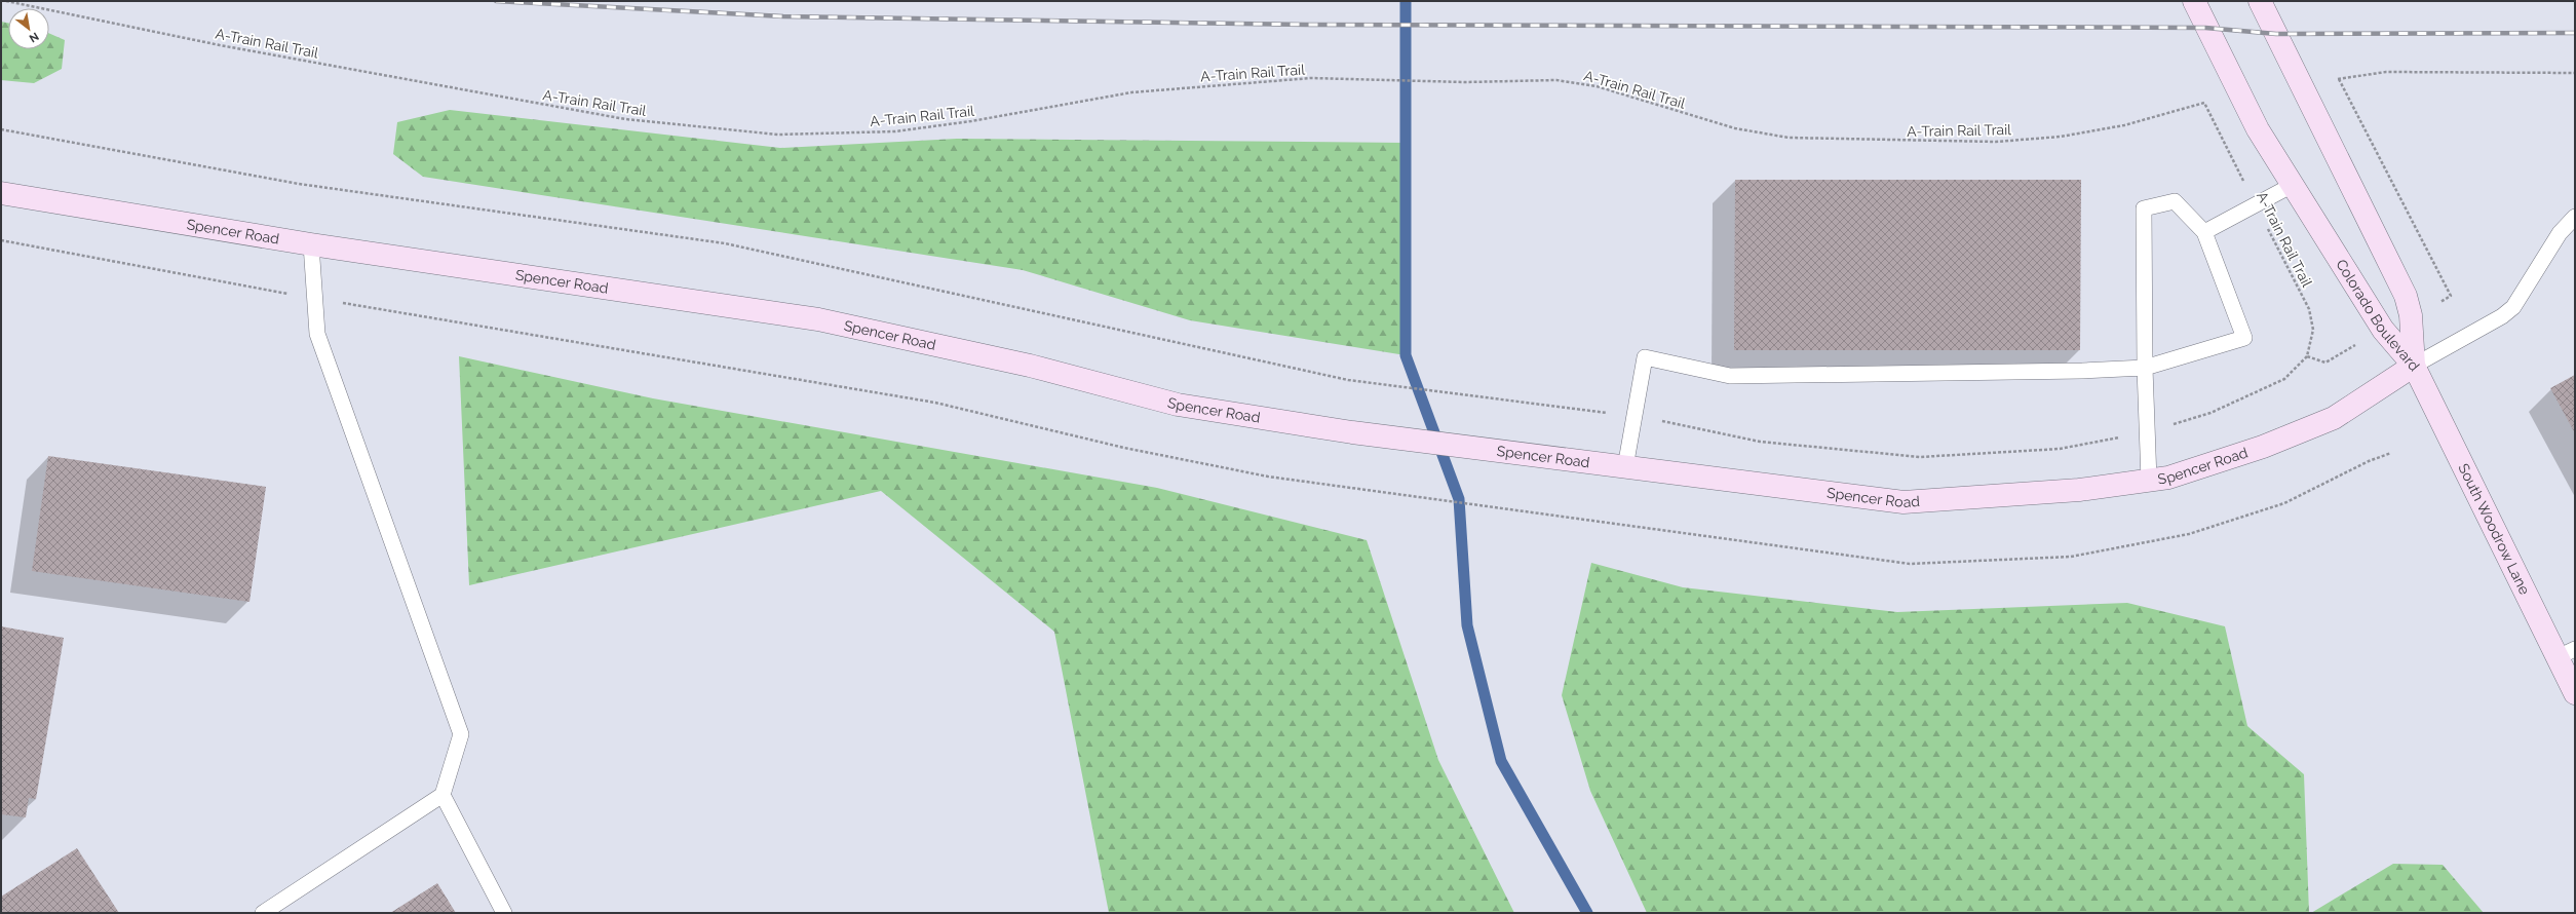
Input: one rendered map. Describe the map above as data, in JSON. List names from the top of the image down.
{
  "streets": {
    "street": ["Spencer Road", "Colorado Boulevard", "South Woodrow Lane"],
    "path": ["A-Train Rail Trail"]
  },
  "crossings": [
    ["Spencer Road", "Colorado Boulevard"],
    ["Spencer Road", "South Woodrow Lane"],
    ["Colorado Boulevard", "South Woodrow Lane"]
  ],
  "north": "bottom right"
}
